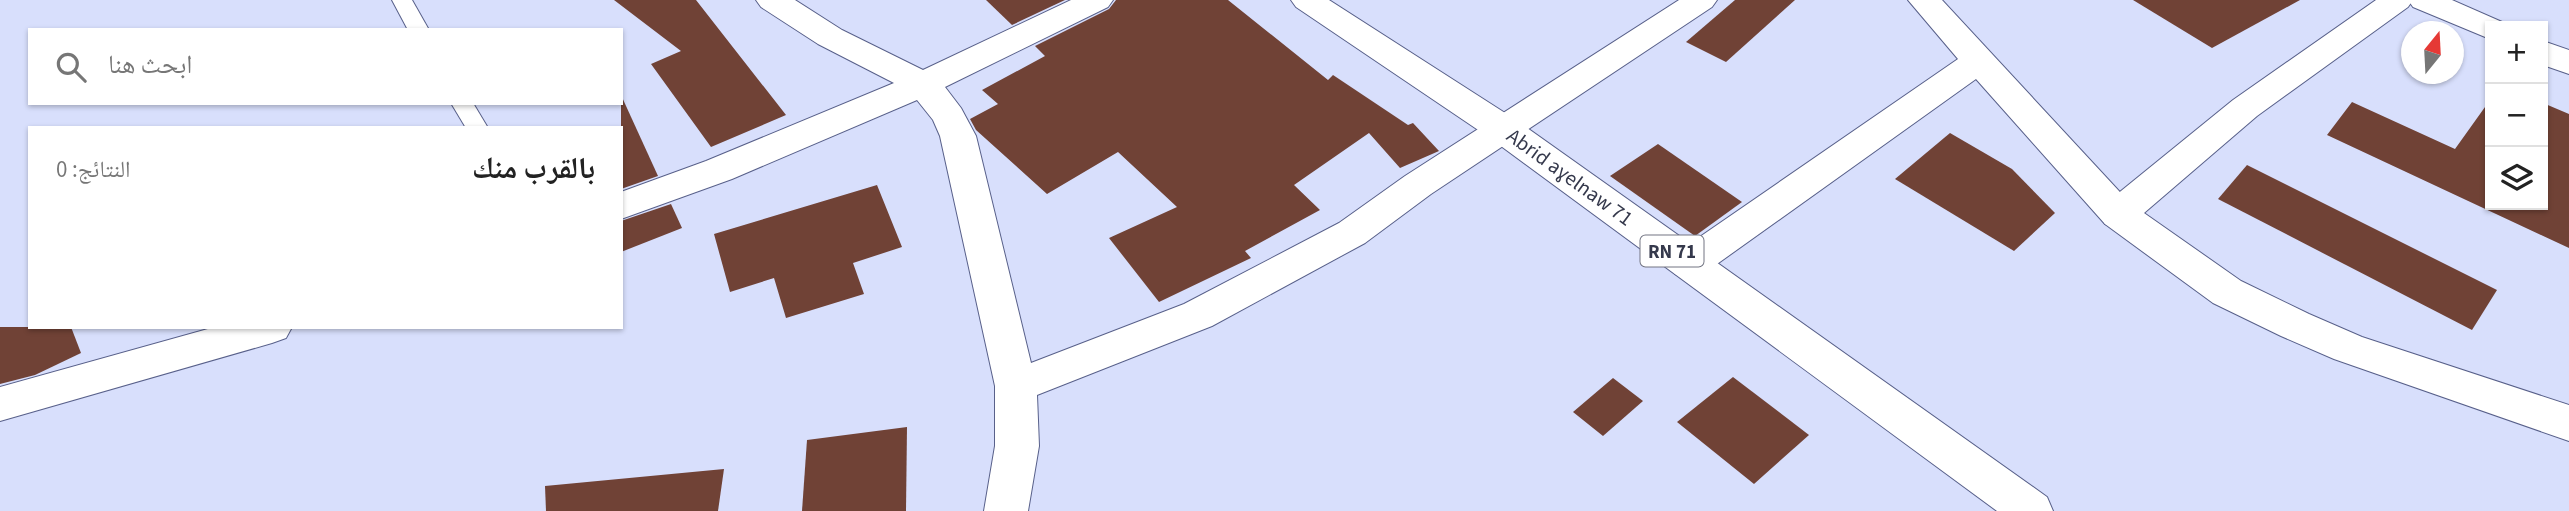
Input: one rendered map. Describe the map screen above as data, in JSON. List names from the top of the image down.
{
  "streets": {
    "street": ["Abrid aɣelnaw 71", "RN 71"]
  },
  "north": "top",
  "page": {
    "map_buttons": ["+", "−"],
    "search": "ابحث هنا",
    "heading": ["بالقرب منك", "النتائج: 0"]
  }
}
